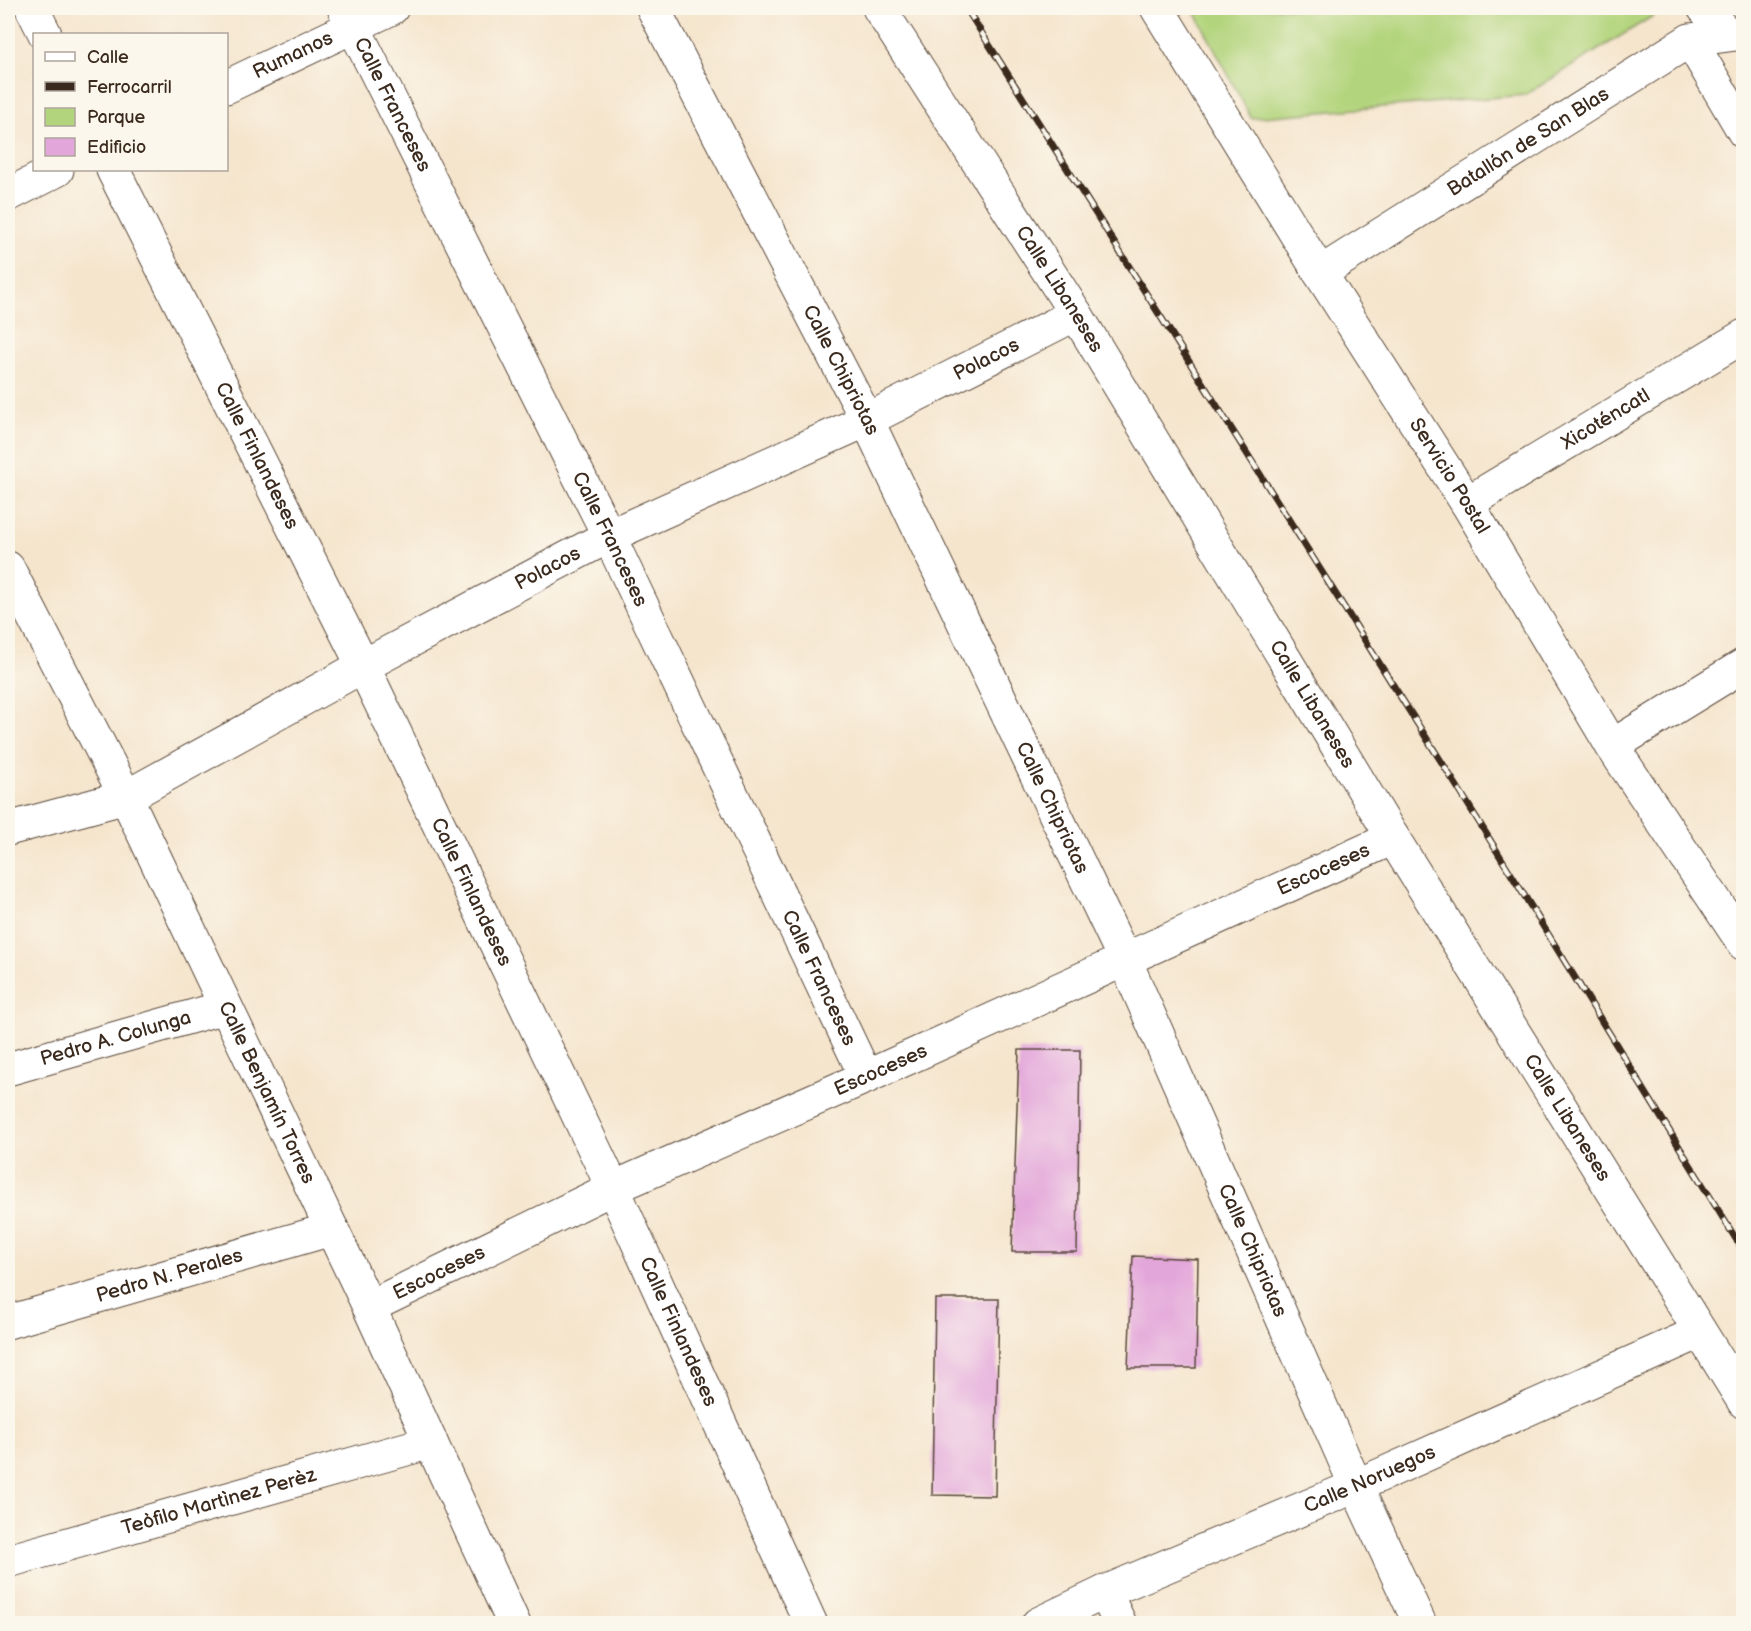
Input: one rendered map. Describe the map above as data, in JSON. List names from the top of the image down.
{
  "streets": {
    "street": [
      "Rumanos",
      "Calle Franceses",
      "Batallón de San Blas",
      "Calle Libaneses",
      "Polacos",
      "Calle Chipriotas",
      "Xicoténcatl",
      "Calle Finlandeses",
      "Servicio Postal",
      "Escoceses",
      "Pedro A. Colunga",
      "Calle Benjamín Torres",
      "Pedro N. Perales",
      "Calle Noruegos",
      "Teòfilo Martìnez Perèz"
    ]
  },
  "crossings": [
    ["Rumanos", "Calle Franceses"],
    ["Calle Franceses", "Polacos"],
    ["Calle Franceses", "Escoceses"],
    ["Batallón de San Blas", "Servicio Postal"],
    ["Calle Libaneses", "Polacos"],
    ["Calle Libaneses", "Escoceses"],
    ["Calle Libaneses", "Calle Noruegos"],
    ["Polacos", "Calle Chipriotas"],
    ["Polacos", "Calle Finlandeses"],
    ["Polacos", "Calle Benjamín Torres"],
    ["Calle Chipriotas", "Escoceses"],
    ["Calle Chipriotas", "Calle Noruegos"],
    ["Xicoténcatl", "Servicio Postal"],
    ["Calle Finlandeses", "Escoceses"],
    ["Escoceses", "Calle Benjamín Torres"],
    ["Pedro A. Colunga", "Calle Benjamín Torres"],
    ["Calle Benjamín Torres", "Pedro N. Perales"],
    ["Calle Benjamín Torres", "Teòfilo Martìnez Perèz"]
  ],
  "legend": [
    "Calle",
    "Ferrocarril",
    "Parque",
    "Edificio"
  ]
}
